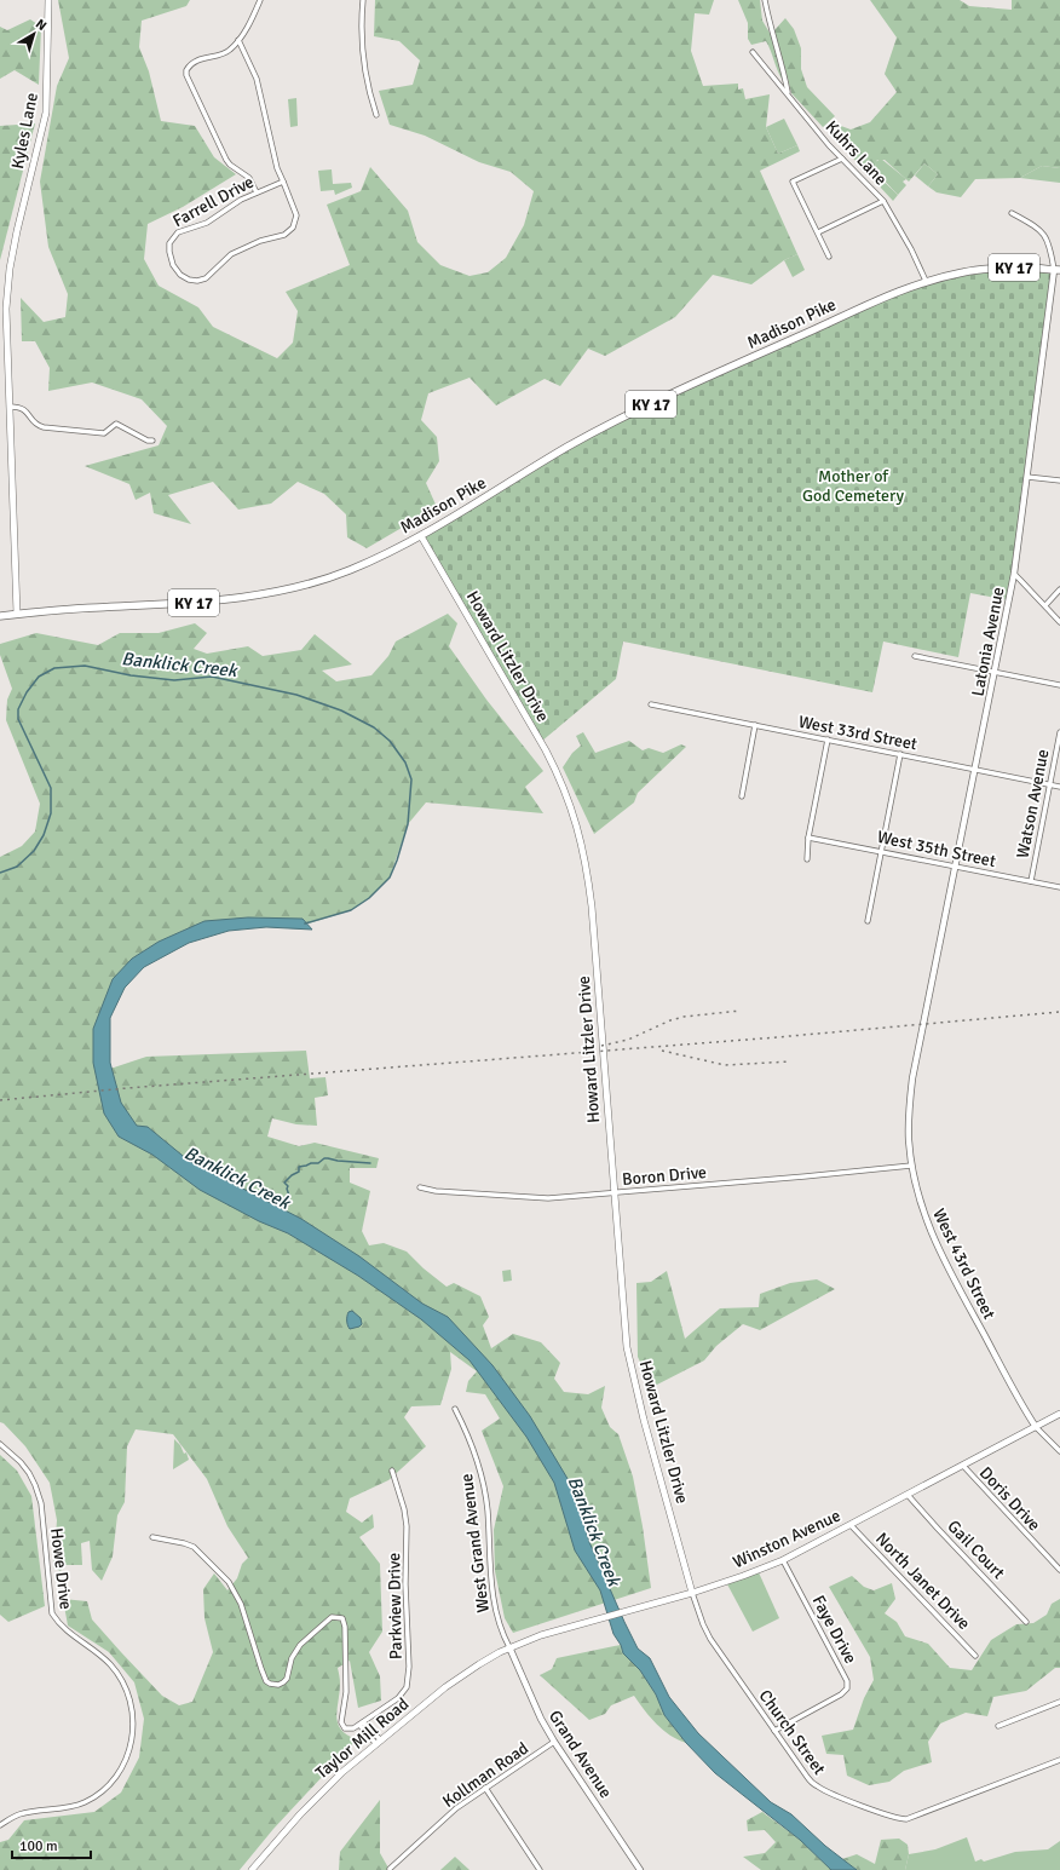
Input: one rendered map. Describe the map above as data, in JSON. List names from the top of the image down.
{
  "streets": {
    "main road": [
      "Kyles Lane",
      "KY 17",
      "Madison Pike",
      "Howard Litzler Drive",
      "Winston Avenue",
      "Taylor Mill Road"
    ],
    "street": [
      "Kuhrs Lane",
      "Farrell Drive",
      "Latonia Avenue",
      "West 33rd Street",
      "Watson Avenue",
      "West 35th Street",
      "Boron Drive",
      "West 43rd Street",
      "Doris Drive",
      "West Grand Avenue",
      "Gail Court",
      "Howe Drive",
      "North Janet Drive",
      "Parkview Drive",
      "Faye Drive",
      "Church Street",
      "Grand Avenue",
      "Kollman Road"
    ]
  },
  "crossings": [
    ["Kyles Lane", "Madison Pike"],
    ["Kuhrs Lane", "KY 17"],
    ["Kuhrs Lane", "Madison Pike"],
    ["KY 17", "Madison Pike"],
    ["KY 17", "Latonia Avenue"],
    ["Madison Pike", "Howard Litzler Drive"],
    ["Latonia Avenue", "West 33rd Street"],
    ["Latonia Avenue", "West 35th Street"],
    ["Latonia Avenue", "West 43rd Street"],
    ["Howard Litzler Drive", "Boron Drive"],
    ["Howard Litzler Drive", "Winston Avenue"],
    ["Howard Litzler Drive", "Church Street"],
    ["West 33rd Street", "Watson Avenue"],
    ["Watson Avenue", "West 35th Street"],
    ["Boron Drive", "West 43rd Street"],
    ["West 43rd Street", "Winston Avenue"],
    ["Doris Drive", "Winston Avenue"],
    ["Winston Avenue", "West Grand Avenue"],
    ["Winston Avenue", "Gail Court"],
    ["Winston Avenue", "North Janet Drive"],
    ["Winston Avenue", "Faye Drive"],
    ["Winston Avenue", "Church Street"],
    ["Winston Avenue", "Taylor Mill Road"],
    ["Winston Avenue", "Grand Avenue"],
    ["West Grand Avenue", "Taylor Mill Road"],
    ["West Grand Avenue", "Grand Avenue"],
    ["Faye Drive", "Church Street"],
    ["Taylor Mill Road", "Grand Avenue"],
    ["Grand Avenue", "Kollman Road"]
  ],
  "water": ["Banklick Creek"],
  "parks": ["Mother of God Cemetery"],
  "scale_bar": "100 m",
  "north": "top right"
}
